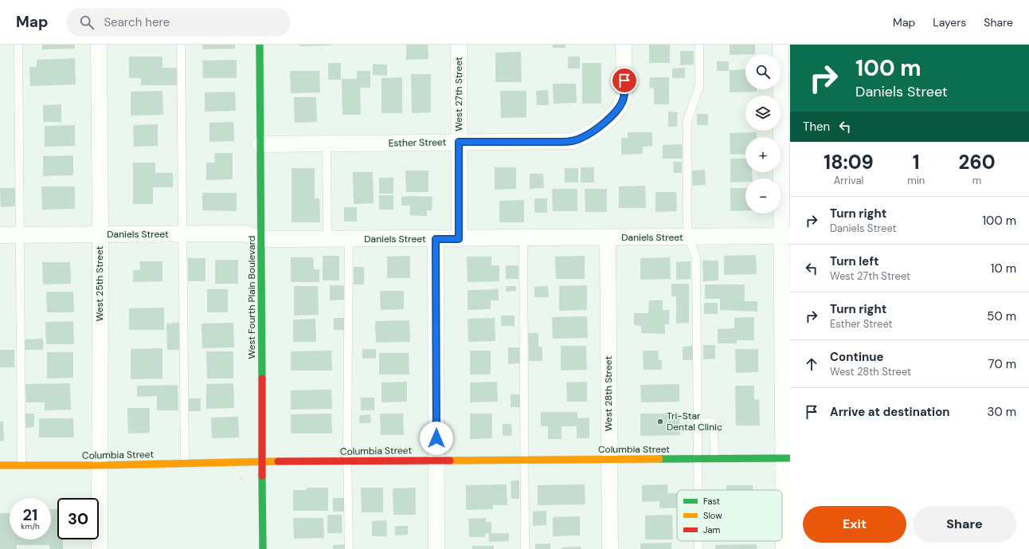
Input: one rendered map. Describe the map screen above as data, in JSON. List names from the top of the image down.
{
  "streets": {
    "street": [
      "West 27th Street",
      "Esther Street",
      "Daniels Street",
      "West 25th Street",
      "West Fourth Plain Boulevard",
      "West 28th Street",
      "Columbia Street"
    ]
  },
  "crossings": [
    ["West 27th Street", "Esther Street"],
    ["West 27th Street", "Daniels Street"],
    ["Esther Street", "West Fourth Plain Boulevard"],
    ["Daniels Street", "West 25th Street"],
    ["Daniels Street", "West Fourth Plain Boulevard"],
    ["Daniels Street", "West 28th Street"],
    ["West 25th Street", "Columbia Street"],
    ["West Fourth Plain Boulevard", "Columbia Street"],
    ["West 28th Street", "Columbia Street"]
  ],
  "places": ["Tri-Star Dental Clinic"],
  "legend": ["Fast", "Slow", "Jam"],
  "page": {
    "header": "Map",
    "search": "Search here",
    "nav": ["Map", "Layers", "Share"],
    "turn": ["100 m", "Daniels Street"],
    "map_buttons": ["+", "−"],
    "then": "Then",
    "eta": [
      "18:09",
      "Arrival",
      "1",
      "min",
      "260",
      "m"
    ],
    "list": [
      {
        "name": "Turn right",
        "note": "Daniels Street",
        "value": "100 m"
      },
      {
        "name": "Turn left",
        "note": "West 27th Street",
        "value": "10 m"
      },
      {
        "name": "Turn right",
        "note": "Esther Street",
        "value": "50 m"
      },
      {
        "name": "Continue",
        "note": "West 28th Street",
        "value": "70 m"
      },
      {
        "name": "Arrive at destination",
        "value": "30 m"
      }
    ],
    "speed": "21 km/h",
    "limit": "30",
    "buttons": ["Exit", "Share"]
  }
}
